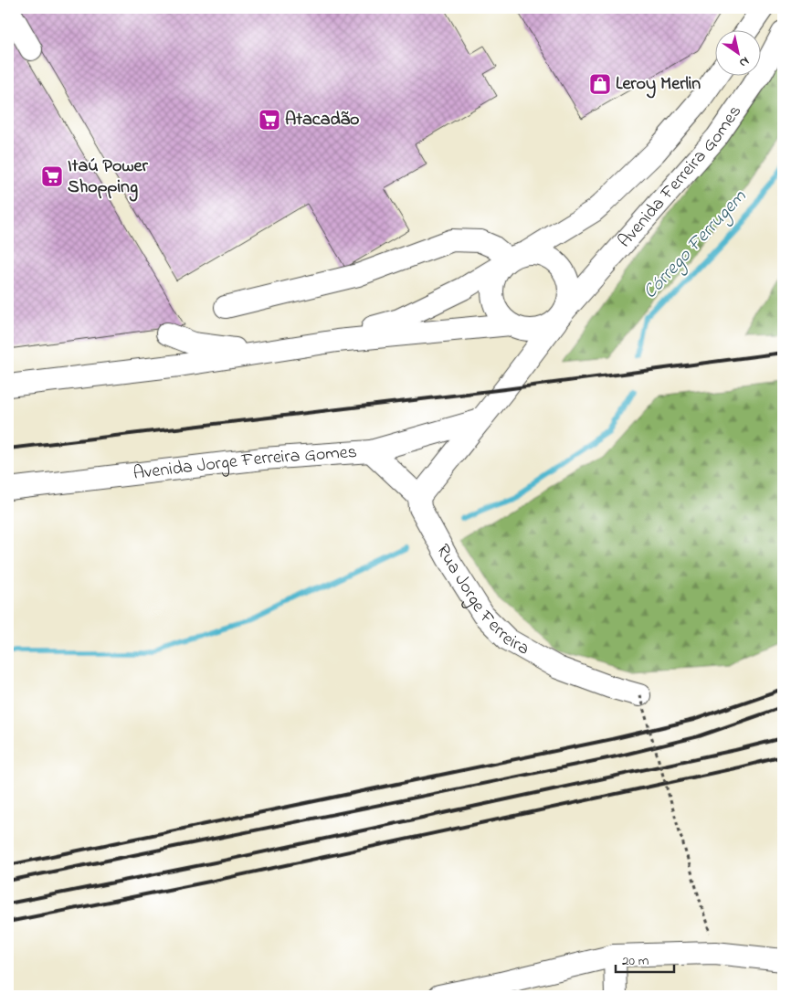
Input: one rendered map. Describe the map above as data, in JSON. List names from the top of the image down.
{
  "streets": {
    "street": ["Avenida Ferreira Gomes", "Avenida Jorge Ferreira Gomes", "Rua Jorge Ferreira"]
  },
  "crossings": [
    ["Avenida Ferreira Gomes", "Avenida Jorge Ferreira Gomes"],
    ["Avenida Ferreira Gomes", "Rua Jorge Ferreira"],
    ["Avenida Jorge Ferreira Gomes", "Rua Jorge Ferreira"]
  ],
  "water": ["Córrego Ferrugem"],
  "places": {
    "shop": ["Leroy Merlin"],
    "supermarket": ["Atacadão", "Itaú Power Shopping"]
  },
  "scale_bar": "20 m",
  "north": "bottom right"
}
